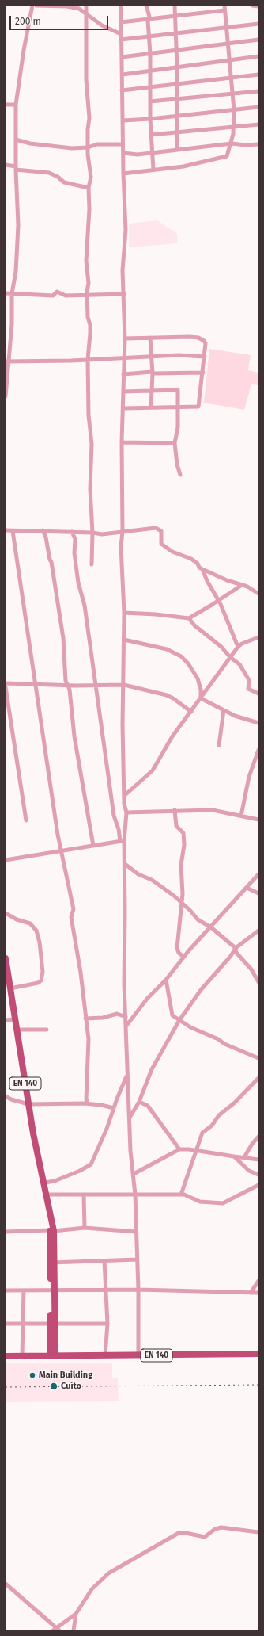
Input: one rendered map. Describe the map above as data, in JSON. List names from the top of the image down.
{
  "streets": {
    "main road": ["EN 140"]
  },
  "places": ["Main Building", "Cuíto"],
  "scale_bar": "200 m"
}
